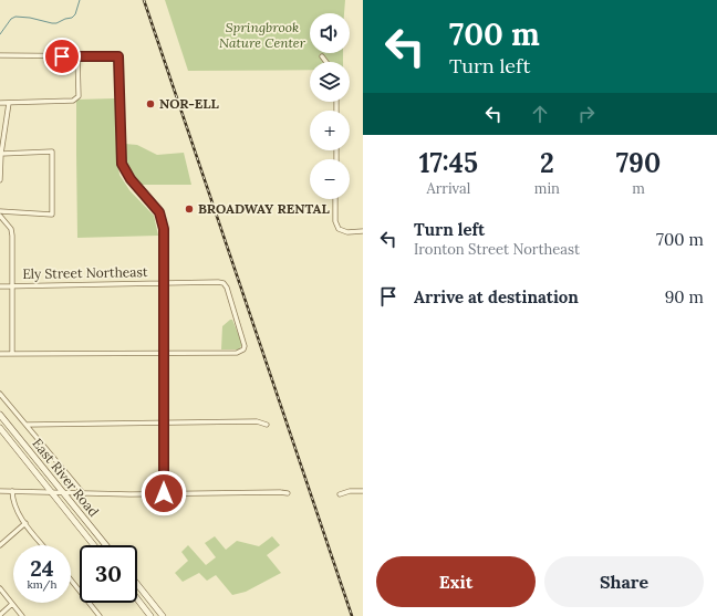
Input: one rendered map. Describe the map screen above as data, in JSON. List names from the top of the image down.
{
  "streets": {
    "main road": ["East River Road"],
    "street": ["Ely Street Northeast"]
  },
  "parks": ["Springbrook Nature Center"],
  "places": ["NOR-ELL", "BROADWAY RENTAL"],
  "page": {
    "turn": ["700 m", "Turn left"],
    "map_buttons": ["+", "−"],
    "eta": [
      "17:45",
      "Arrival",
      "2",
      "min",
      "790",
      "m"
    ],
    "list": [
      {
        "name": "Turn left",
        "note": "Ironton Street Northeast",
        "value": "700 m"
      },
      {
        "name": "Arrive at destination",
        "value": "90 m"
      }
    ],
    "speed": "24 km/h",
    "limit": "30",
    "buttons": ["Exit", "Share"]
  }
}
